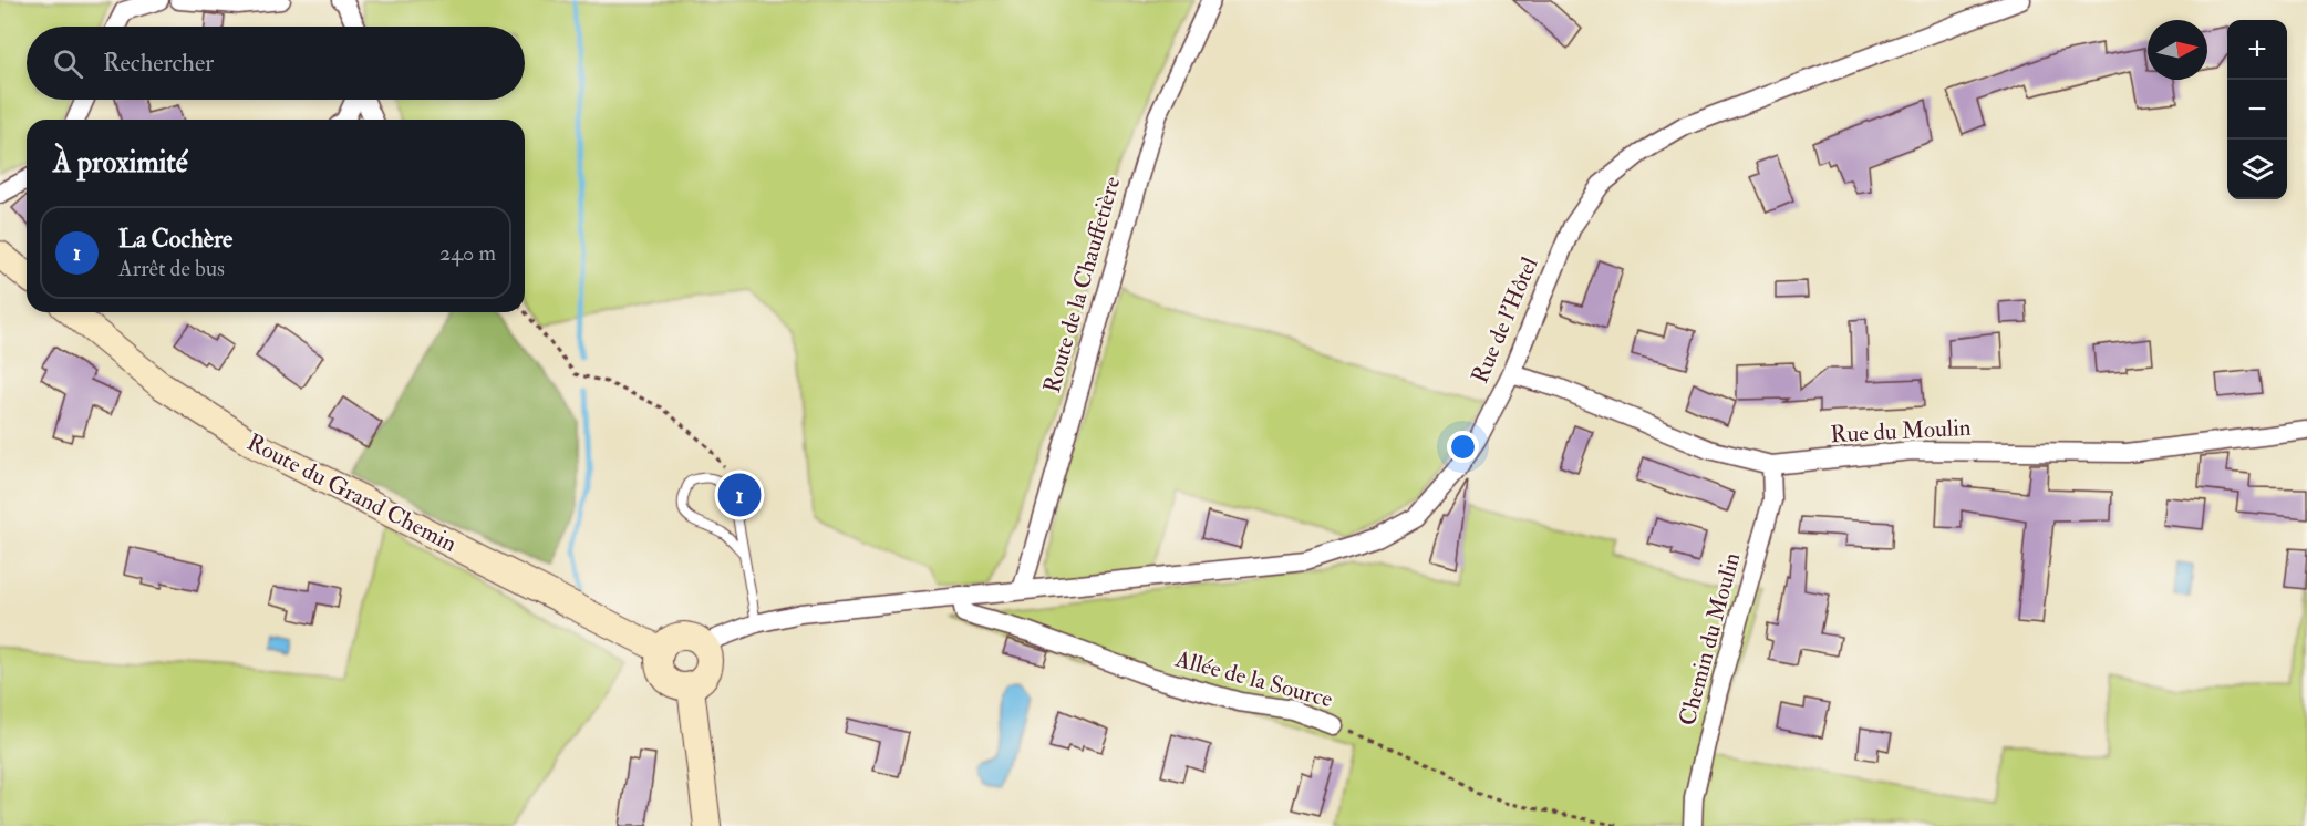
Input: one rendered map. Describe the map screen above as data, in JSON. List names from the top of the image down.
{
  "streets": {
    "main road": ["Route du Grand Chemin"],
    "street": [
      "Route de la Chauffetière",
      "Rue de l'Hôtel",
      "Rue du Moulin",
      "Chemin du Moulin",
      "Allée de la Source"
    ]
  },
  "crossings": [
    ["Route de la Chauffetière", "Rue de l'Hôtel"],
    ["Rue de l'Hôtel", "Rue du Moulin"],
    ["Rue de l'Hôtel", "Route du Grand Chemin"],
    ["Rue de l'Hôtel", "Allée de la Source"],
    ["Rue du Moulin", "Chemin du Moulin"]
  ],
  "north": "right",
  "page": {
    "map_buttons": ["+", "−"],
    "search": "Rechercher",
    "heading": "À proximité",
    "list": [
      {
        "mark": "1",
        "name": "La Cochère",
        "note": "Arrêt de bus",
        "value": "240 m"
      }
    ],
    "pins": "1"
  }
}
